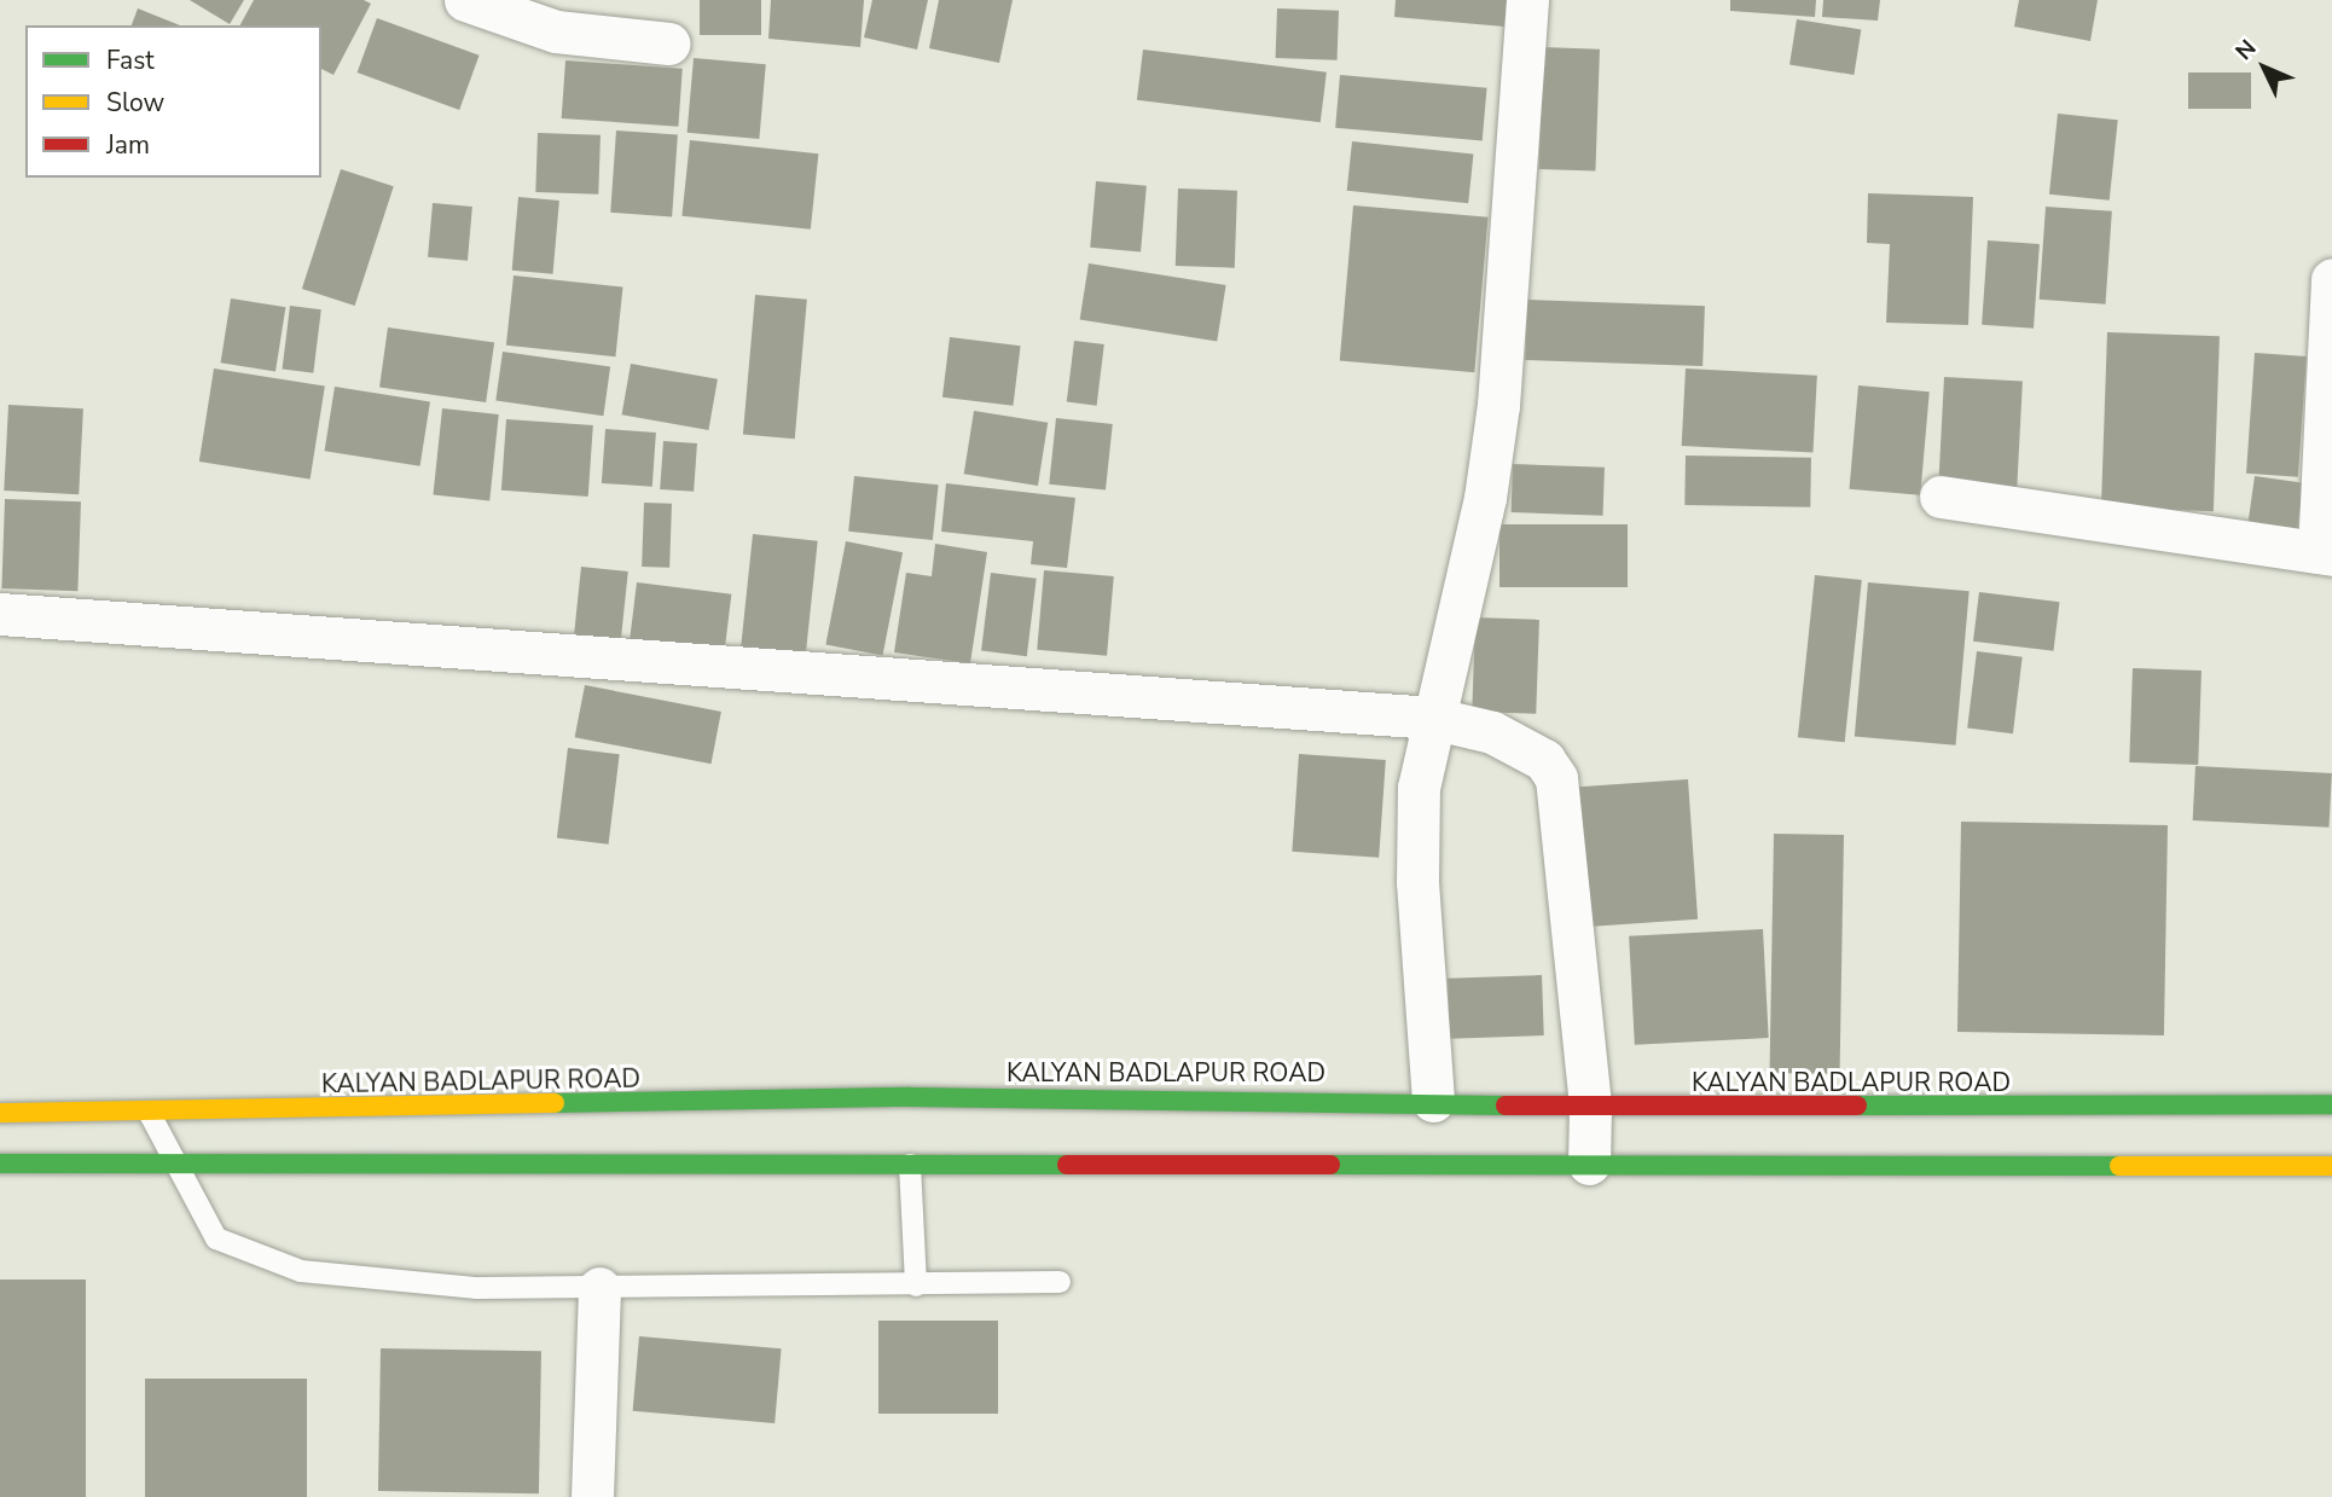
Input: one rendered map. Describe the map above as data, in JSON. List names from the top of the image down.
{
  "streets": {
    "main road": ["KALYAN BADLAPUR ROAD"]
  },
  "legend": ["Fast", "Slow", "Jam"],
  "north": "top left"
}
